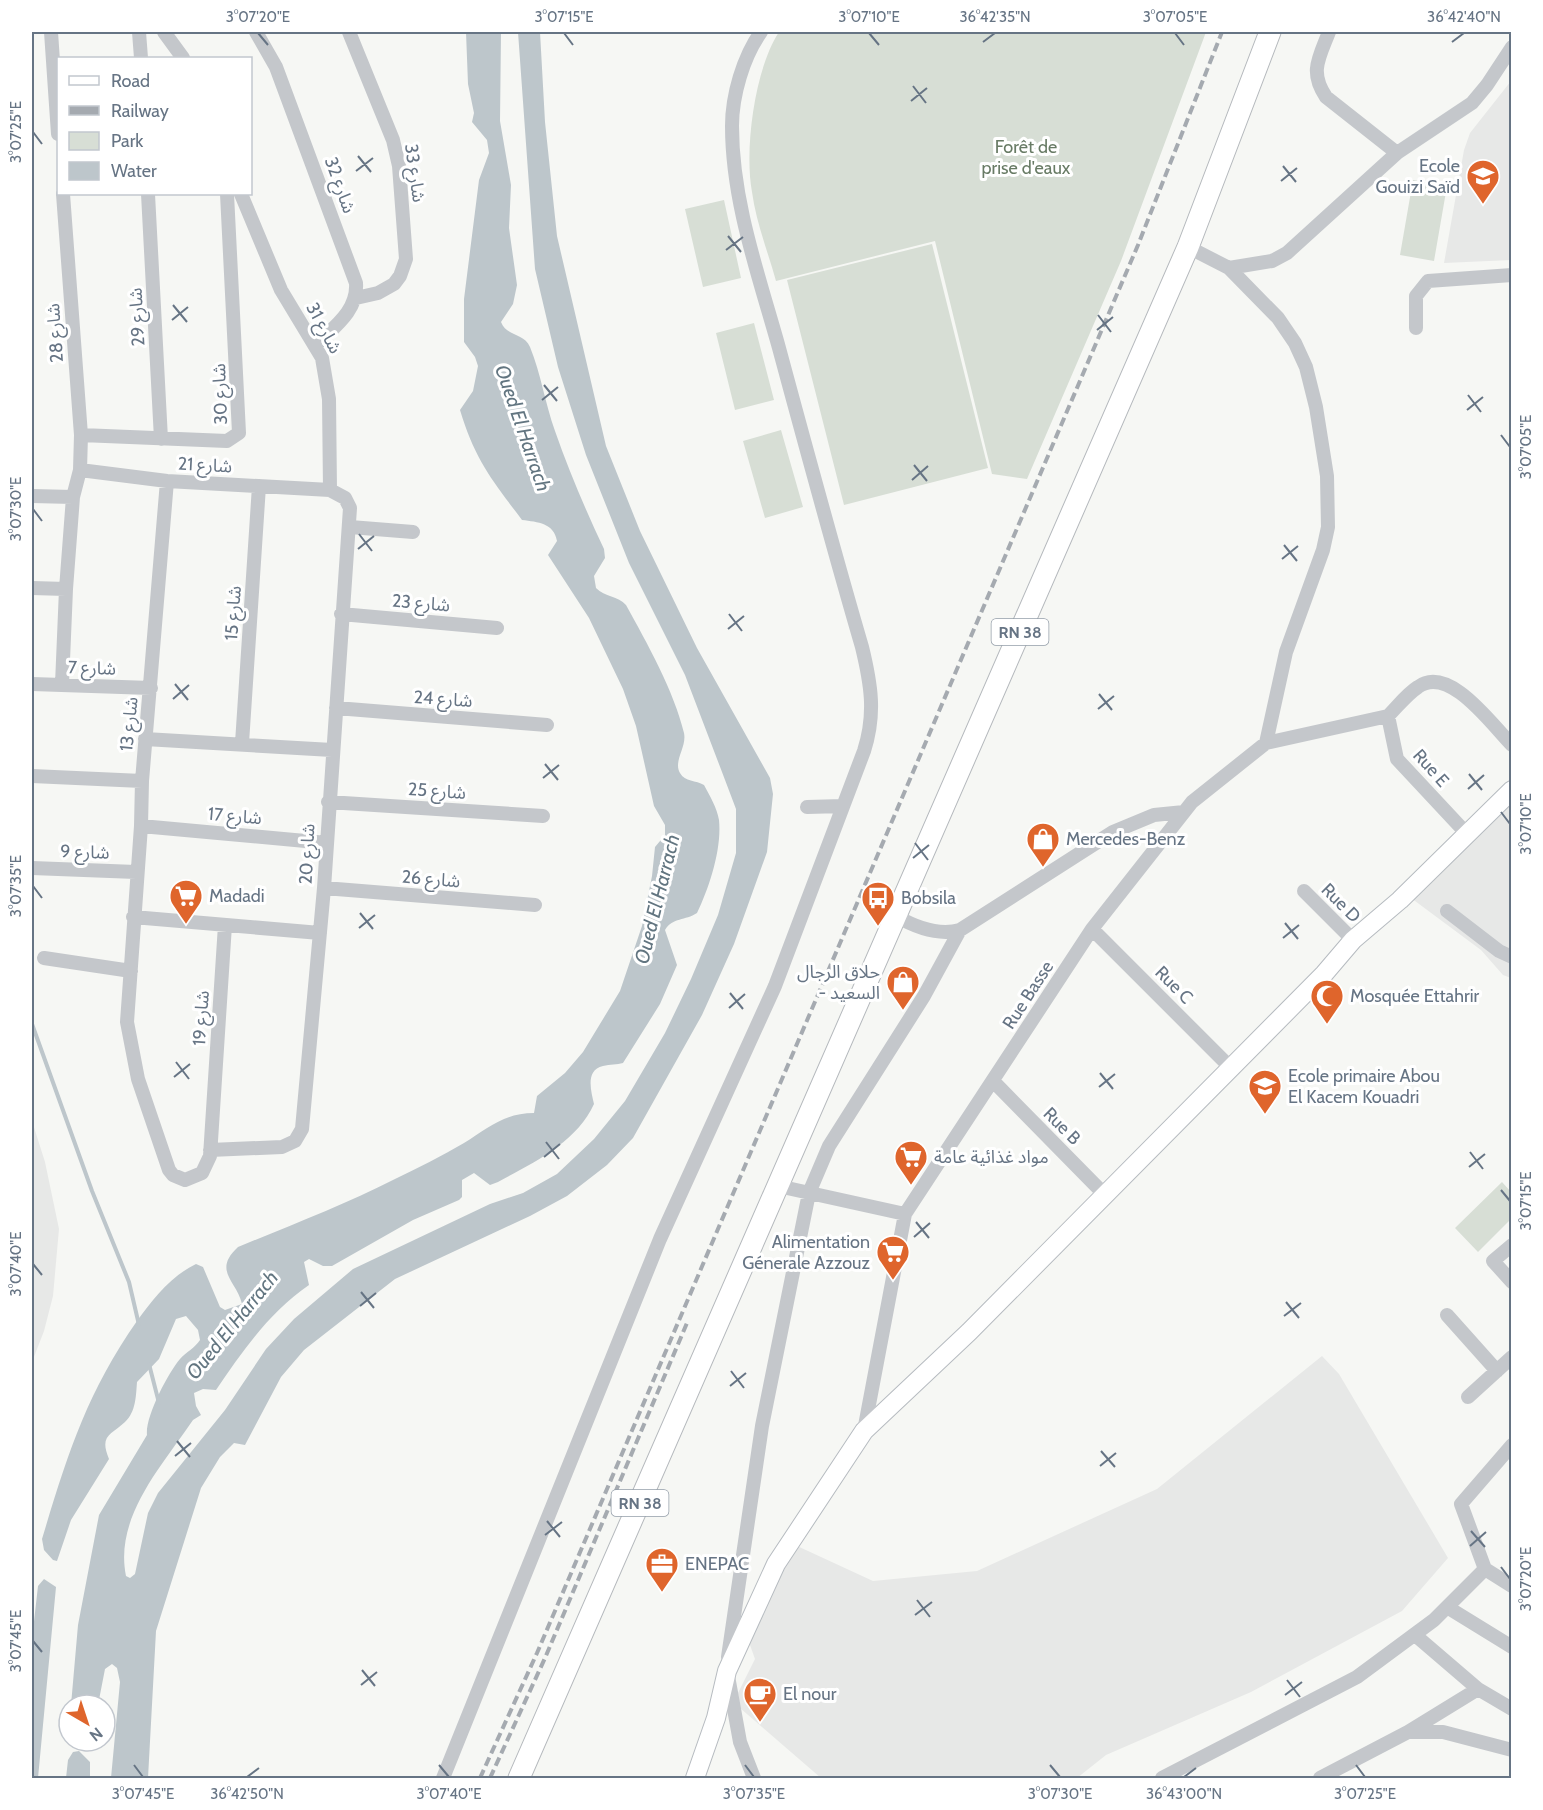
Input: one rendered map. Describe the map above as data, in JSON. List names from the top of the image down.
{
  "streets": {
    "main road": ["RN 38"],
    "street": [
      "شارع 33",
      "شارع 32",
      "شارع 29",
      "شارع 31",
      "شارع 28",
      "شارع 30",
      "شارع 21",
      "شارع 23",
      "شارع 15",
      "شارع 7",
      "شارع 24",
      "شارع 13",
      "Rue E",
      "شارع 25",
      "شارع 17",
      "شارع 9",
      "شارع 20",
      "شارع 26",
      "Rue D",
      "Rue C",
      "Rue Basse",
      "شارع 19",
      "Rue B"
    ]
  },
  "crossings": [
    ["شارع 33", "شارع 32"],
    ["شارع 29", "شارع 30"],
    ["شارع 31", "شارع 21"],
    ["شارع 31", "شارع 20"],
    ["شارع 28", "شارع 30"],
    ["شارع 28", "شارع 21"],
    ["شارع 28", "شارع 7"],
    ["شارع 21", "شارع 15"],
    ["شارع 21", "شارع 13"],
    ["شارع 21", "شارع 20"],
    ["شارع 23", "شارع 20"],
    ["شارع 7", "شارع 13"],
    ["شارع 24", "شارع 20"],
    ["شارع 13", "شارع 17"],
    ["شارع 13", "شارع 9"],
    ["شارع 13", "شارع 20"],
    ["شارع 13", "شارع 19"],
    ["Rue E", "Rue Basse"],
    ["شارع 25", "شارع 20"],
    ["شارع 17", "شارع 20"],
    ["شارع 20", "شارع 26"],
    ["شارع 20", "شارع 19"],
    ["Rue C", "Rue Basse"],
    ["Rue Basse", "Rue B"]
  ],
  "water": ["Oued El Harrach"],
  "parks": ["Forêt de prise d'eaux"],
  "places": {
    "school or university": ["Ecole Gouizi Saïd", "Ecole primaire Abou El Kacem Kouadri"],
    "shop": ["Mercedes-Benz", "حلاق الرجال - السعيد"],
    "supermarket": ["Madadi", "مواد غذائية عامة", "Alimentation Génerale Azzouz"],
    "bus stop": ["Bobsila"],
    "mosque": ["Mosquée Ettahrir"],
    "office": ["ENEPAC"],
    "cafe": ["El nour"]
  },
  "legend": [
    "Road",
    "Railway",
    "Park",
    "Water"
  ],
  "north": "bottom right",
  "coordinates": [
    "3°07'20\"E",
    "3°07'15\"E",
    "3°07'10\"E",
    "36°42'35\"N",
    "3°07'05\"E",
    "36°42'40\"N",
    "3°07'25\"E",
    "3°07'30\"E",
    "3°07'35\"E",
    "3°07'40\"E",
    "3°07'45\"E",
    "36°42'50\"N",
    "36°43'00\"N"
  ]
}
